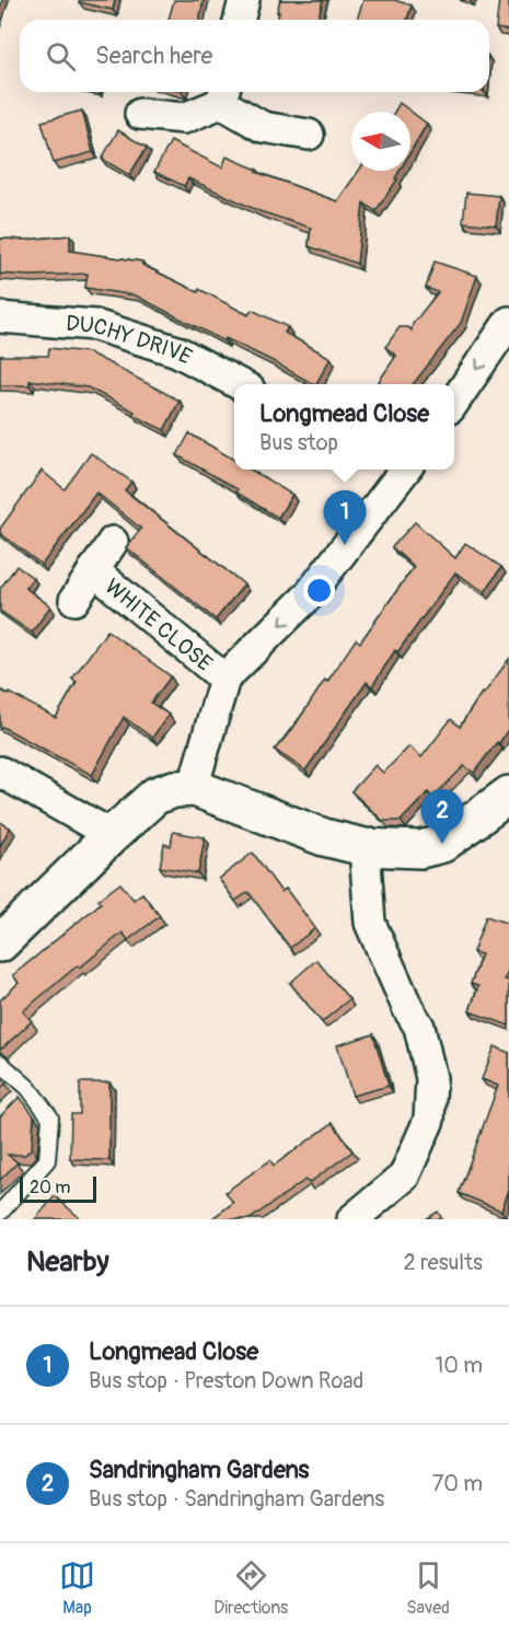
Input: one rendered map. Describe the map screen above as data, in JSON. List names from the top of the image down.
{
  "streets": {
    "street": ["DUCHY DRIVE", "WHITE CLOSE"]
  },
  "scale_bar": "20 m",
  "north": "left",
  "page": {
    "search": "Search here",
    "popup": ["Longmead Close", "Bus stop"],
    "pins": ["1", "2"],
    "scale": "20 m",
    "heading": ["Nearby", "2 results"],
    "list": [
      {
        "mark": "1",
        "name": "Longmead Close",
        "note": "Bus stop · Preston Down Road",
        "value": "10 m"
      },
      {
        "mark": "2",
        "name": "Sandringham Gardens",
        "note": "Bus stop · Sandringham Gardens",
        "value": "70 m"
      }
    ],
    "nav": ["Map", "Directions", "Saved"]
  }
}
